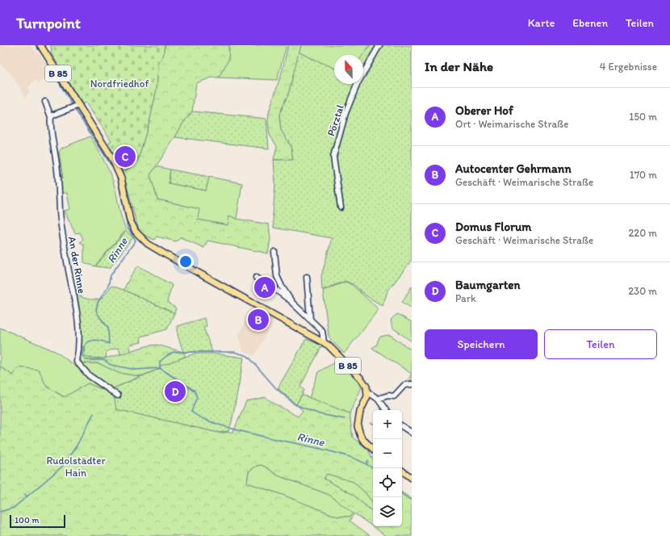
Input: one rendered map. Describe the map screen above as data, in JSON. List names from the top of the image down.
{
  "streets": {
    "main road": ["B 85"],
    "street": ["Pörztal", "An der Rinne"]
  },
  "water": ["Rinne"],
  "parks": ["Nordfriedhof", "Rudolstädter Hain"],
  "scale_bar": "100 m",
  "north": "top",
  "page": {
    "header": "Turnpoint",
    "nav": ["Karte", "Ebenen", "Teilen"],
    "heading": ["In der Nähe", "4 Ergebnisse"],
    "list": [
      {
        "mark": "A",
        "name": "Oberer Hof",
        "note": "Ort · Weimarische Straße",
        "value": "150 m"
      },
      {
        "mark": "B",
        "name": "Autocenter Gehrmann",
        "note": "Geschäft · Weimarische Straße",
        "value": "170 m"
      },
      {
        "mark": "C",
        "name": "Domus Florum",
        "note": "Geschäft · Weimarische Straße",
        "value": "220 m"
      },
      {
        "mark": "D",
        "name": "Baumgarten",
        "note": "Park",
        "value": "230 m"
      }
    ],
    "pins": [
      "C",
      "A",
      "B",
      "D"
    ],
    "buttons": ["Speichern", "Teilen"],
    "map_buttons": ["+", "−"],
    "scale": "100 m"
  }
}
